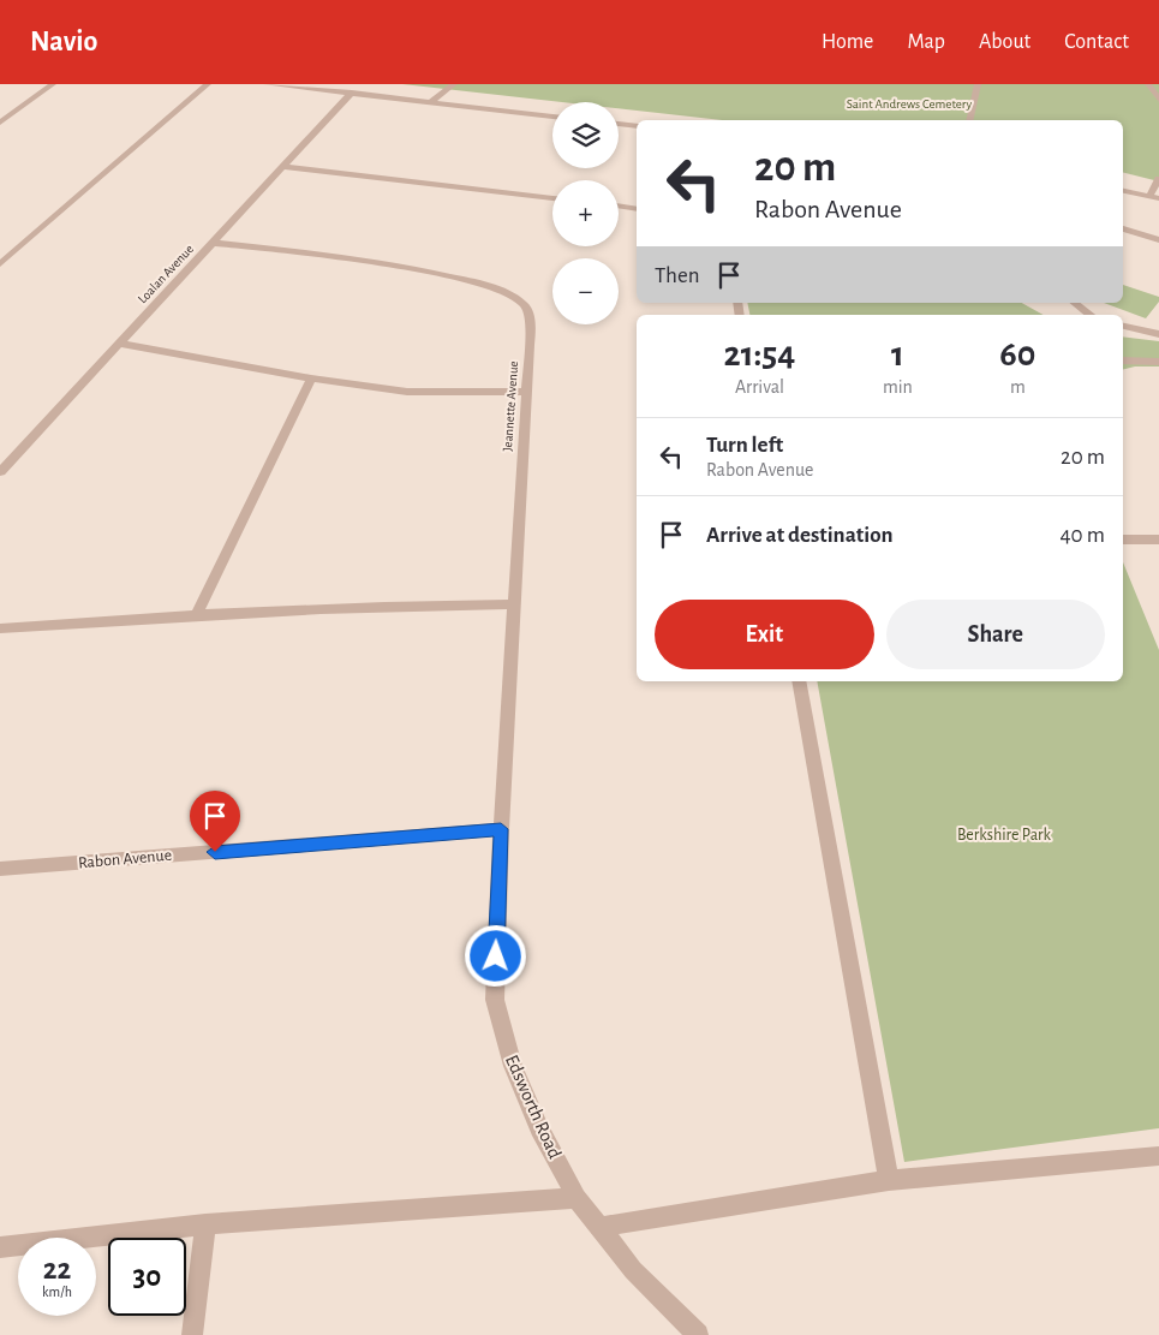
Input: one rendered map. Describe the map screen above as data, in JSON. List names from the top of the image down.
{
  "streets": {
    "street": [
      "Loalan Avenue",
      "Jeannette Avenue",
      "Rabon Avenue",
      "Edsworth Road"
    ]
  },
  "crossings": [
    ["Loalan Avenue", "Jeannette Avenue"],
    ["Jeannette Avenue", "Rabon Avenue"],
    ["Jeannette Avenue", "Edsworth Road"],
    ["Rabon Avenue", "Edsworth Road"]
  ],
  "parks": ["Saint Andrews Cemetery", "Berkshire Park"],
  "page": {
    "header": "Navio",
    "nav": [
      "Home",
      "Map",
      "About",
      "Contact"
    ],
    "map_buttons": ["+", "−"],
    "turn": ["20 m", "Rabon Avenue"],
    "then": "Then",
    "eta": [
      "21:54",
      "Arrival",
      "1",
      "min",
      "60",
      "m"
    ],
    "list": [
      {
        "name": "Turn left",
        "note": "Rabon Avenue",
        "value": "20 m"
      },
      {
        "name": "Arrive at destination",
        "value": "40 m"
      }
    ],
    "buttons": ["Exit", "Share"],
    "speed": "22 km/h",
    "limit": "30"
  }
}
